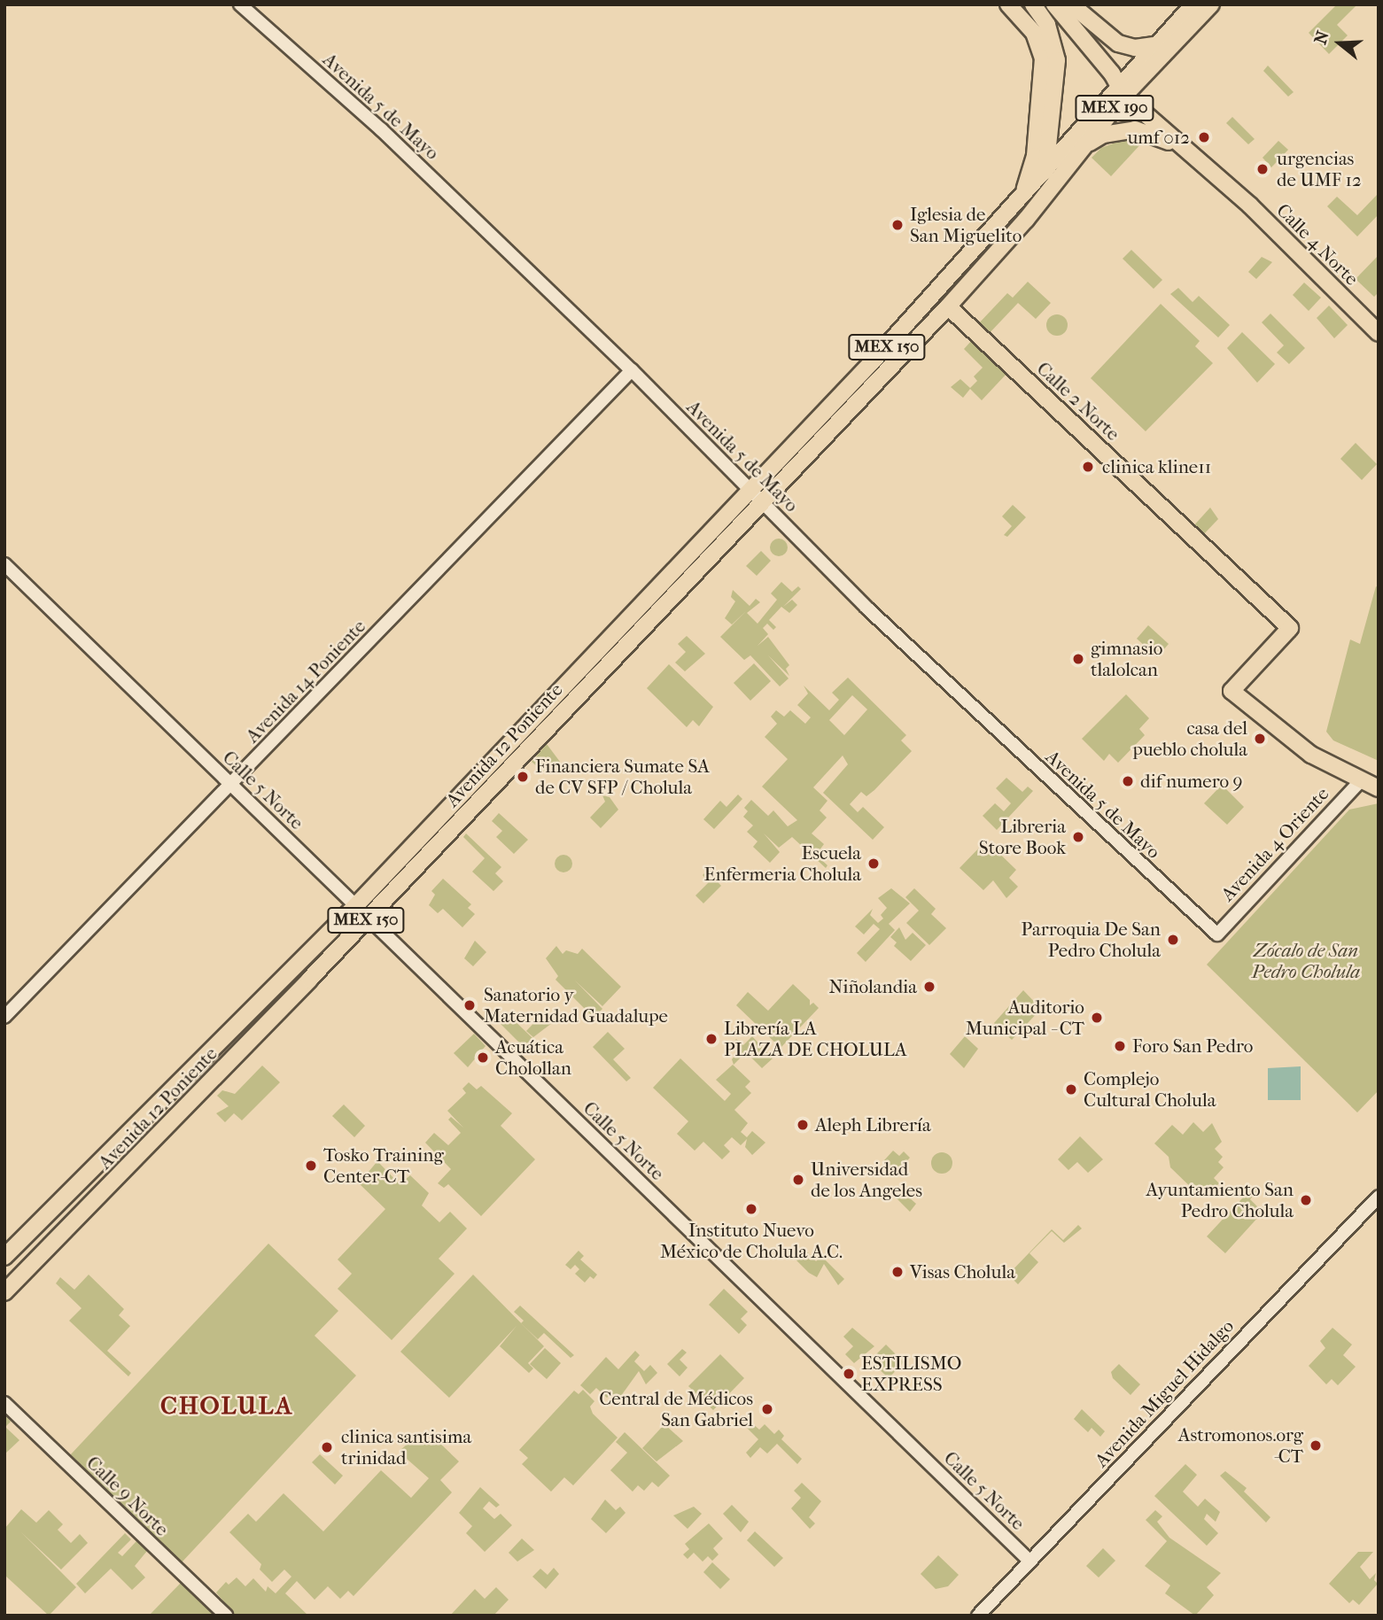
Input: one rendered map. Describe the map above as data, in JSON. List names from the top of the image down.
{
  "streets": {
    "main road": [
      "MEX 190",
      "Calle 4 Norte",
      "MEX 150",
      "Calle 2 Norte",
      "Avenida 12 Poniente"
    ],
    "street": [
      "Avenida 5 de Mayo",
      "Avenida 14 Poniente",
      "Calle 5 Norte",
      "Avenida 4 Oriente",
      "Avenida Miguel Hidalgo",
      "Calle 9 Norte"
    ]
  },
  "crossings": [
    ["Avenida 5 de Mayo", "Avenida 14 Poniente"],
    ["Avenida 5 de Mayo", "Avenida 12 Poniente"],
    ["Avenida 5 de Mayo", "Avenida 4 Oriente"],
    ["MEX 190", "Calle 4 Norte"],
    ["MEX 190", "MEX 150"],
    ["MEX 190", "Avenida 12 Poniente"],
    ["MEX 150", "Avenida 12 Poniente"],
    ["Calle 2 Norte", "Avenida 12 Poniente"],
    ["Calle 2 Norte", "Avenida 4 Oriente"],
    ["Avenida 14 Poniente", "Calle 5 Norte"],
    ["Avenida 12 Poniente", "Calle 5 Norte"],
    ["Calle 5 Norte", "Avenida Miguel Hidalgo"]
  ],
  "districts": ["CHOLULA"],
  "parks": ["Zócalo de San Pedro Cholula"],
  "places": [
    "umf 012",
    "urgencias de UMF 12",
    "Iglesia de San Miguelito",
    "clinica kline11",
    "gimnasio tlalolcan",
    "casa del pueblo cholula",
    "Financiera Sumate SA de CV SFP / Cholula",
    "dif numero 9",
    "Libreria Store Book",
    "Escuela Enfermeria Cholula",
    "Parroquia De San Pedro Cholula",
    "Niñolandia",
    "Sanatorio y Maternidad Guadalupe",
    "Auditorio Municipal - CT",
    "Librería LA PLAZA DE CHOLULA",
    "Foro San Pedro",
    "Acuática Cholollan",
    "Complejo Cultural Cholula",
    "Aleph Librería",
    "Tosko Training Center-CT",
    "Universidad de los Angeles",
    "Ayuntamiento San Pedro Cholula",
    "Instituto Nuevo México de Cholula A.C.",
    "Visas Cholula",
    "ESTILISMO EXPRESS",
    "Central de Médicos San Gabriel",
    "Astromonos.org -CT",
    "clinica santisima trinidad"
  ],
  "north": "left"
}
